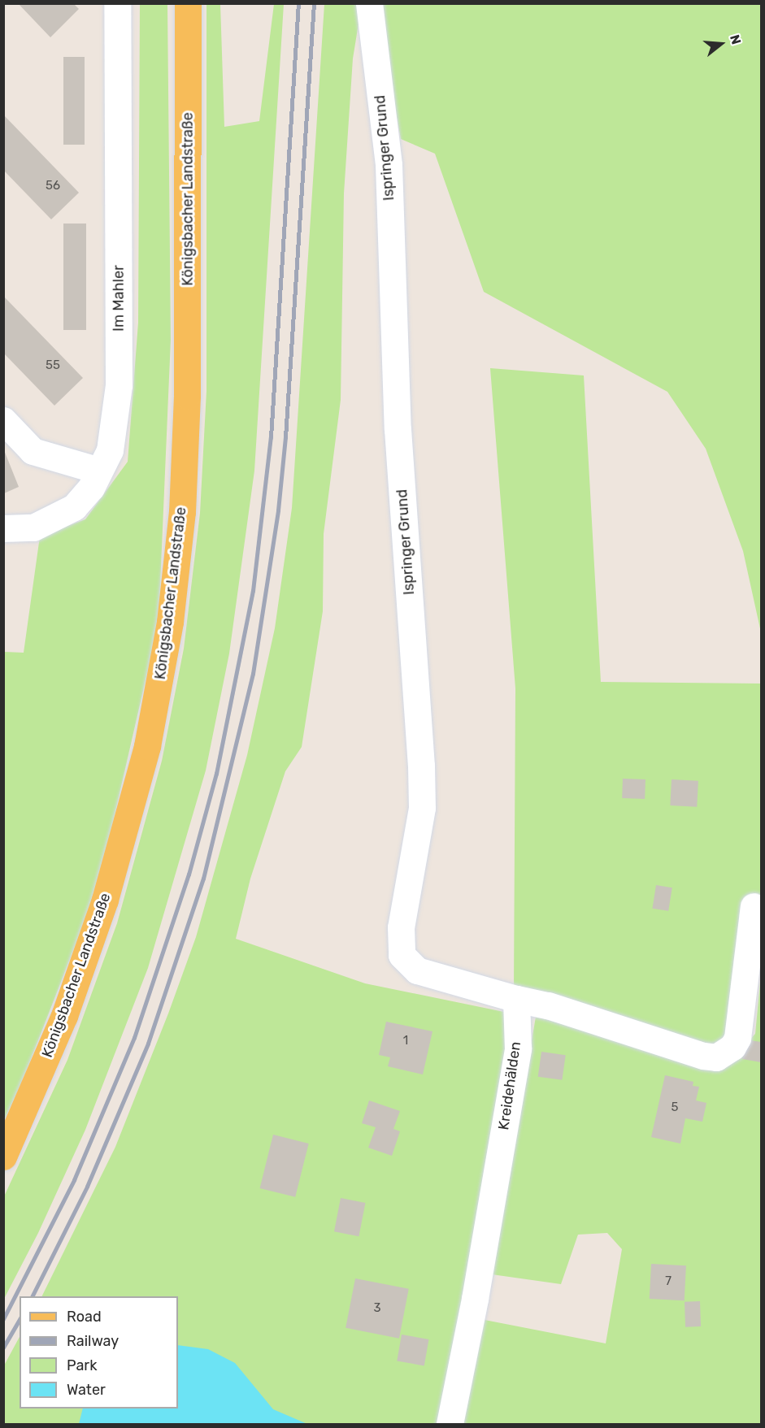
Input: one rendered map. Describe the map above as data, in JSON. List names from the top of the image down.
{
  "streets": {
    "main road": ["Königsbacher Landstraße"],
    "street": ["Ispringer Grund", "Im Mahler", "Kreidehälden"]
  },
  "crossings": [
    ["Ispringer Grund", "Kreidehälden"]
  ],
  "house_numbers": [
    "56",
    "55",
    "1",
    "5",
    "7",
    "3"
  ],
  "legend": [
    "Road",
    "Railway",
    "Park",
    "Water"
  ],
  "north": "right"
}
